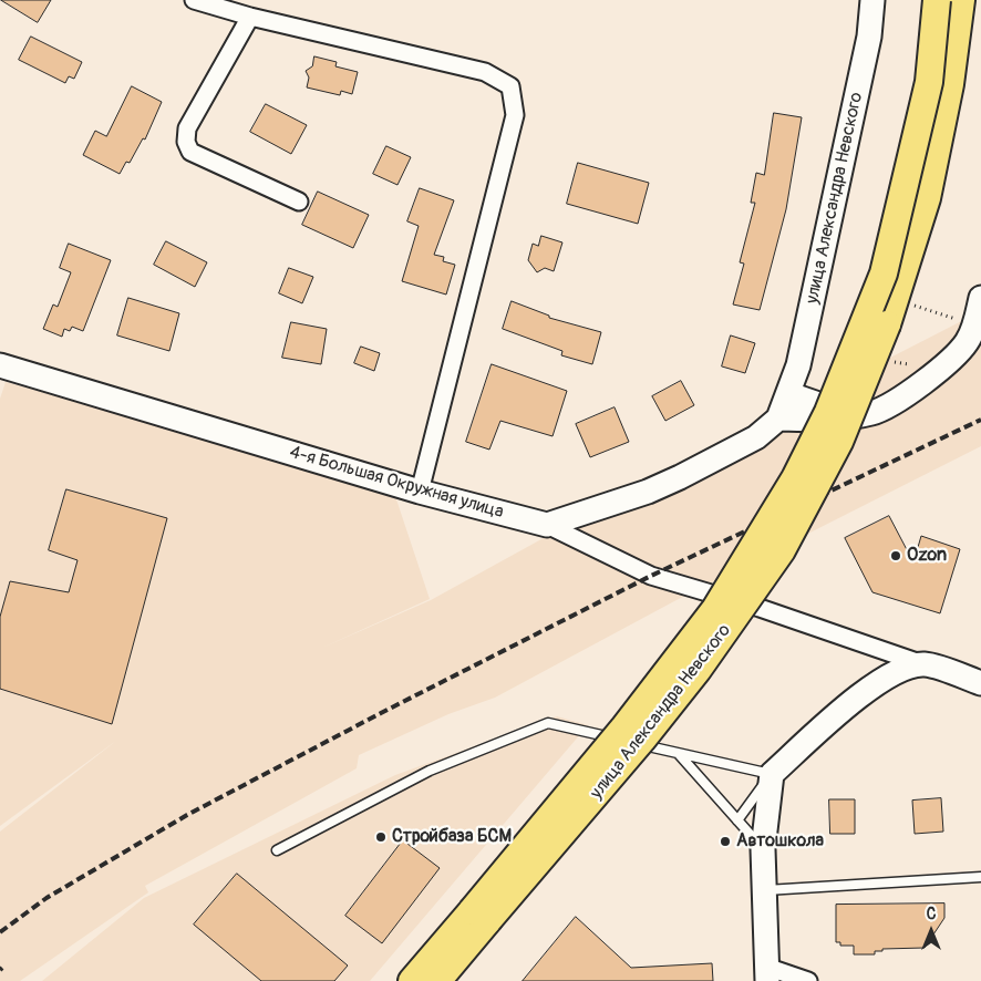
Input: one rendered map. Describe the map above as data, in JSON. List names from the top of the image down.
{
  "streets": {
    "main road": ["улица Александра Невского"],
    "street": ["4-я Большая Окружная улица"]
  },
  "places": ["Ozon", "Стройбаза БСМ", "Автошкола"],
  "north": "top"
}
